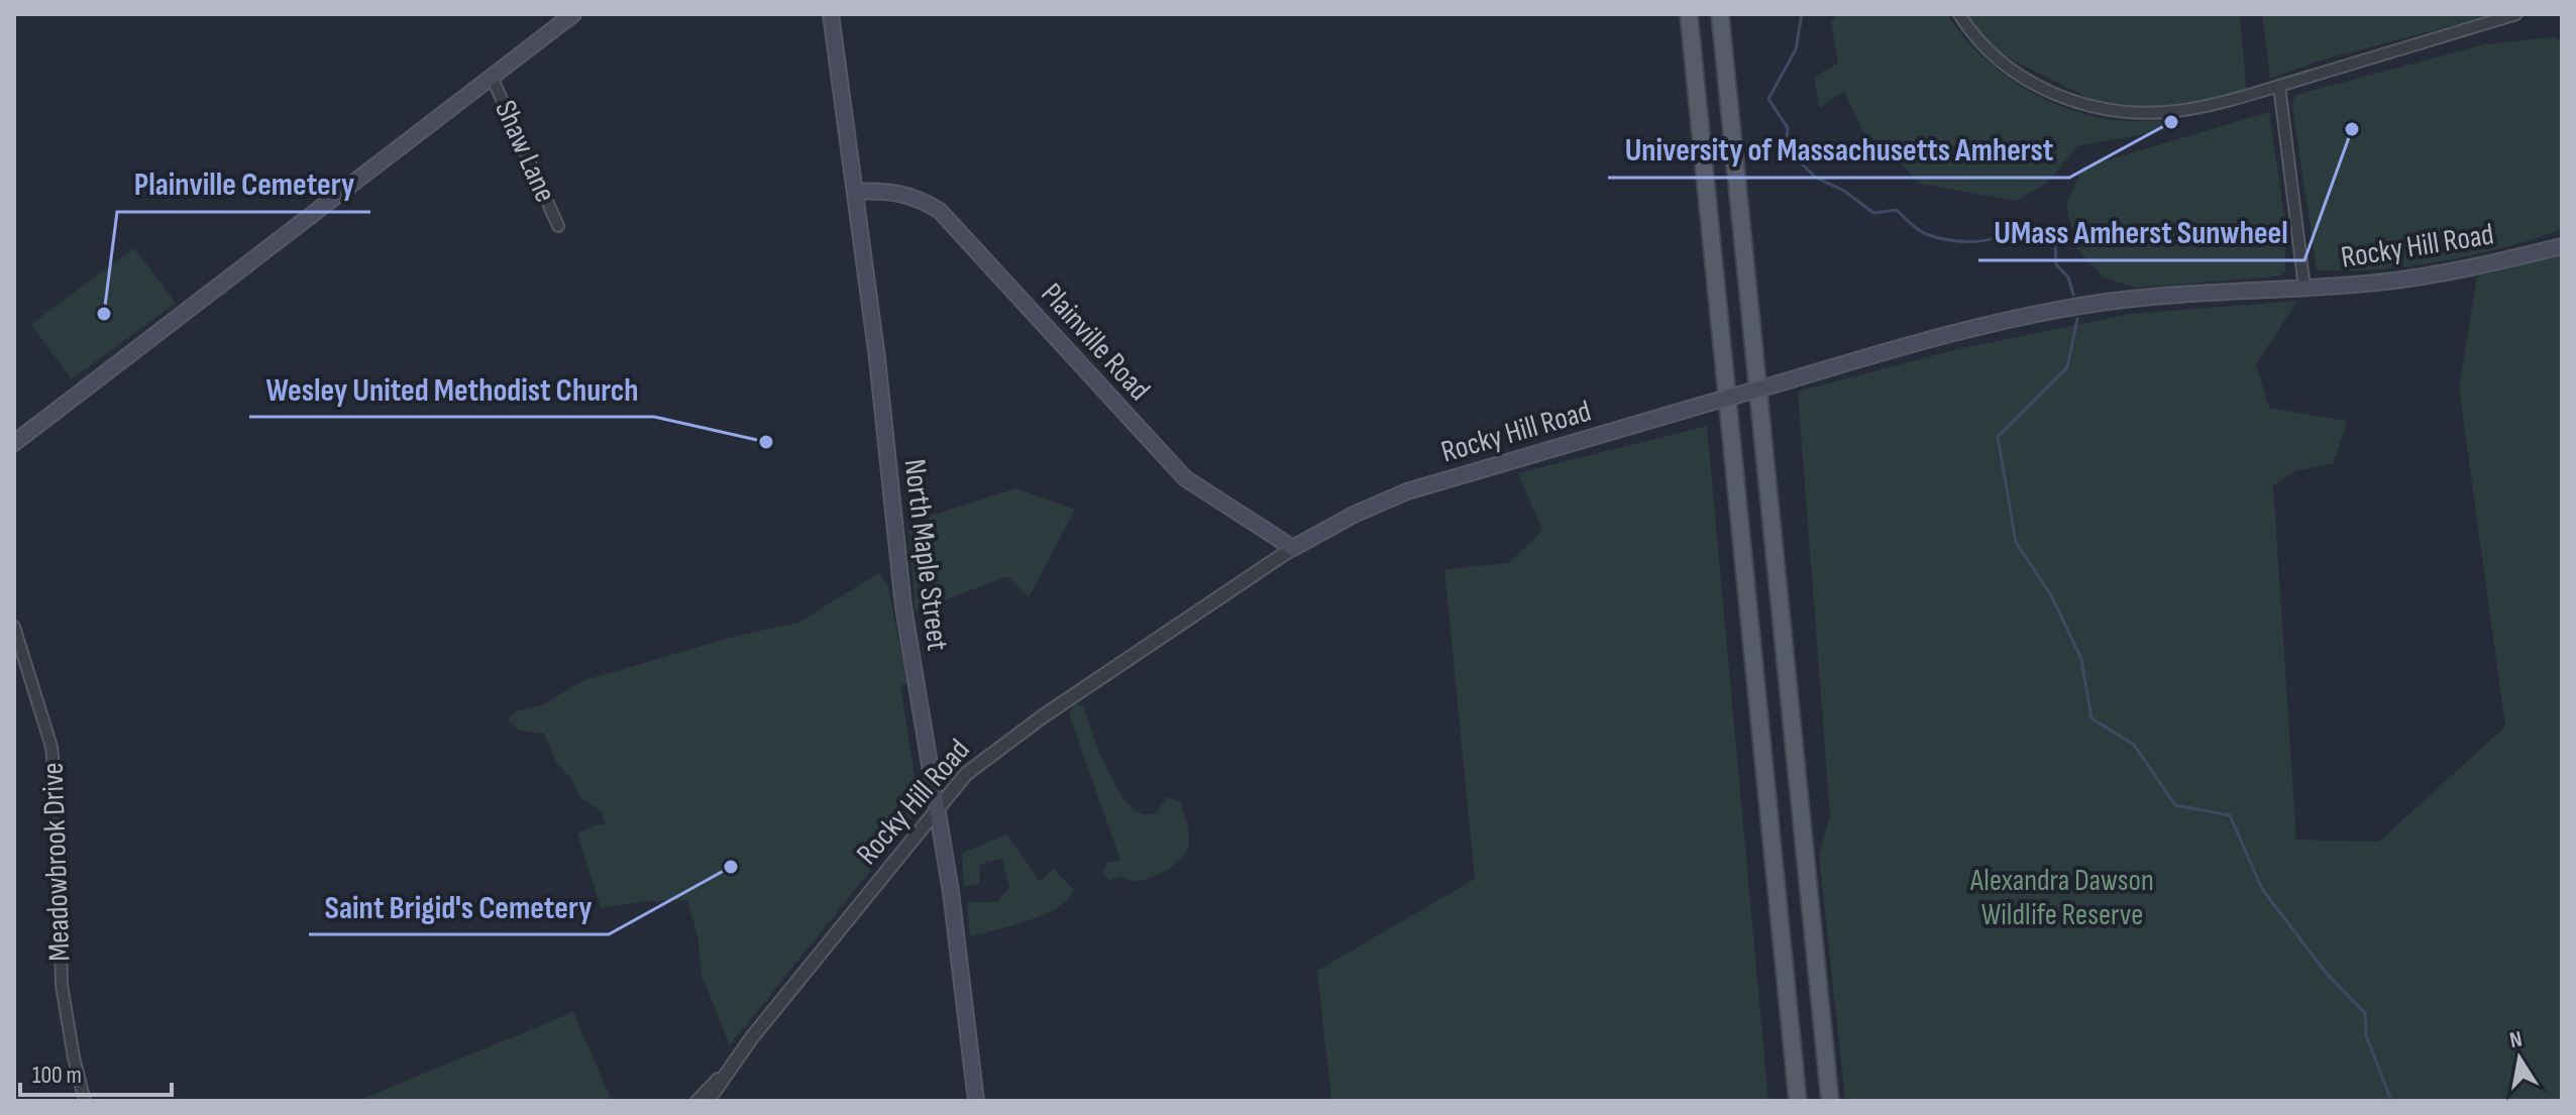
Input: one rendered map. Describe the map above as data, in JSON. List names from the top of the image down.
{
  "streets": {
    "main road": ["Rocky Hill Road", "Plainville Road", "North Maple Street"],
    "street": ["Shaw Lane", "Meadowbrook Drive"]
  },
  "crossings": [
    ["Rocky Hill Road", "Plainville Road"],
    ["Rocky Hill Road", "North Maple Street"],
    ["Plainville Road", "North Maple Street"]
  ],
  "parks": ["Alexandra Dawson Wildlife Reserve"],
  "places": [
    "University of Massachusetts Amherst",
    "UMass Amherst Sunwheel",
    "Plainville Cemetery",
    "Wesley United Methodist Church",
    "Saint Brigid's Cemetery"
  ],
  "scale_bar": "100 m",
  "north": "top"
}
